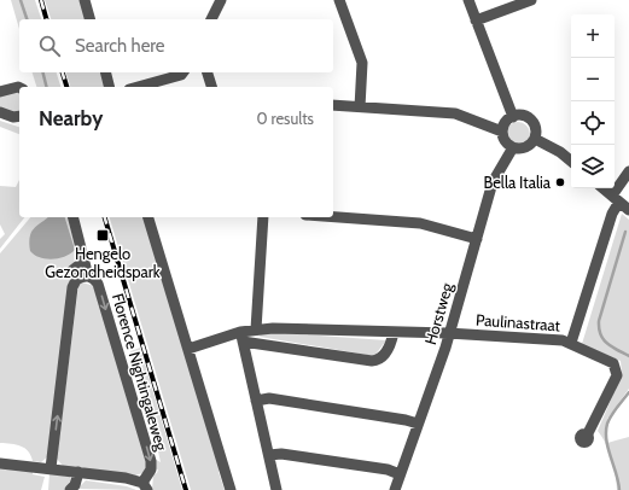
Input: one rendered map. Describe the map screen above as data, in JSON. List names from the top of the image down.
{
  "streets": {
    "street": ["Horstweg", "Paulinastraat", "Florence Nightingaleweg"]
  },
  "crossings": [
    ["Horstweg", "Paulinastraat"]
  ],
  "places": {
    "other": ["Bella Italia"],
    "transit": ["Hengelo Gezondheidspark"]
  },
  "page": {
    "map_buttons": ["+", "−"],
    "search": "Search here",
    "heading": ["Nearby", "0 results"]
  }
}
